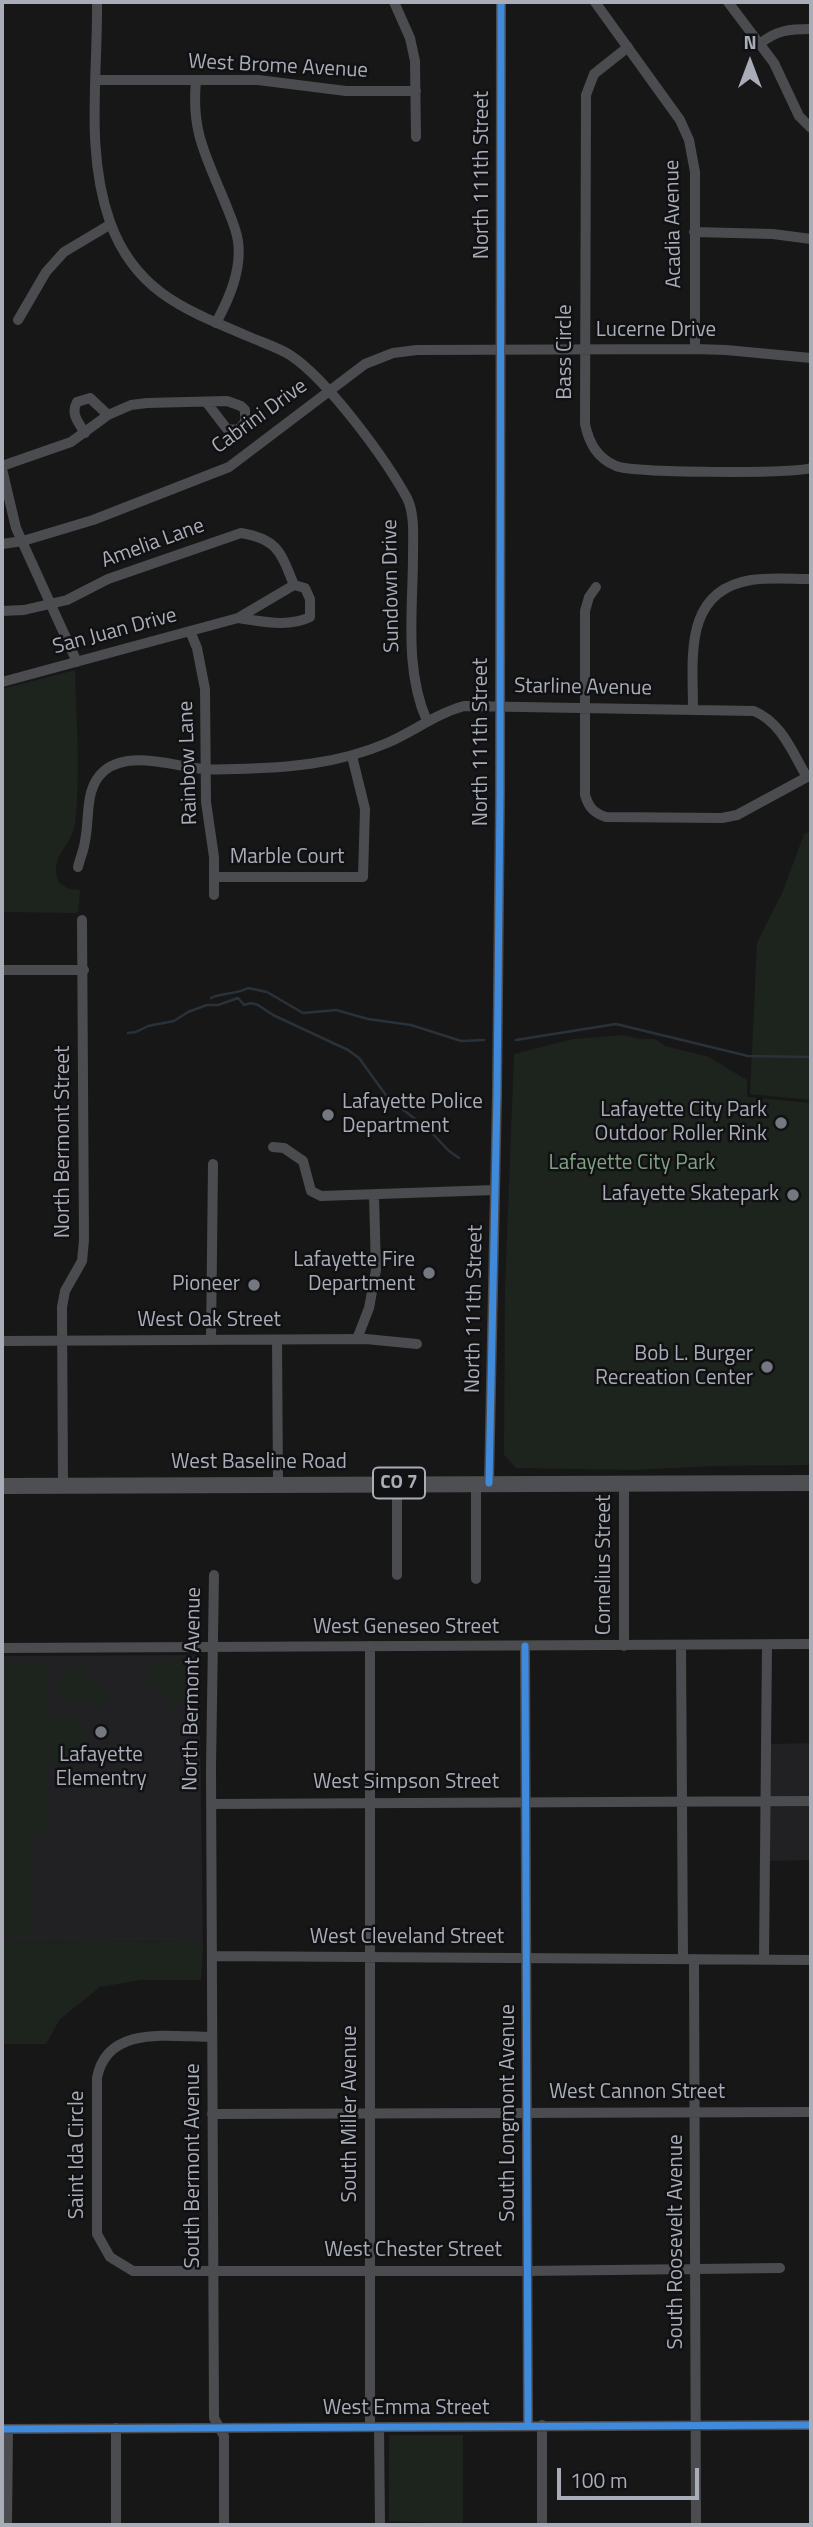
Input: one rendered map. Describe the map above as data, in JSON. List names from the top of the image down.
{
  "streets": {
    "main road": ["West Baseline Road", "CO 7"],
    "street": [
      "West Brome Avenue",
      "North 111th Street",
      "Acadia Avenue",
      "Lucerne Drive",
      "Bass Circle",
      "Cabrini Drive",
      "Amelia Lane",
      "Sundown Drive",
      "San Juan Drive",
      "Starline Avenue",
      "Rainbow Lane",
      "Marble Court",
      "North Bermont Street",
      "West Oak Street",
      "Cornelius Street",
      "West Geneseo Street",
      "North Bermont Avenue",
      "West Simpson Street",
      "West Cleveland Street",
      "West Cannon Street",
      "South Longmont Avenue",
      "South Miller Avenue",
      "Saint Ida Circle",
      "South Bermont Avenue",
      "South Roosevelt Avenue",
      "West Chester Street",
      "West Emma Street"
    ]
  },
  "crossings": [
    ["West Brome Avenue", "Sundown Drive"],
    ["North 111th Street", "Lucerne Drive"],
    ["North 111th Street", "Cabrini Drive"],
    ["North 111th Street", "Starline Avenue"],
    ["North 111th Street", "West Baseline Road"],
    ["Acadia Avenue", "Lucerne Drive"],
    ["Acadia Avenue", "Bass Circle"],
    ["Lucerne Drive", "Bass Circle"],
    ["Lucerne Drive", "Cabrini Drive"],
    ["Cabrini Drive", "Sundown Drive"],
    ["Amelia Lane", "San Juan Drive"],
    ["Sundown Drive", "Starline Avenue"],
    ["San Juan Drive", "Rainbow Lane"],
    ["Starline Avenue", "Rainbow Lane"],
    ["Starline Avenue", "Marble Court"],
    ["Rainbow Lane", "Marble Court"],
    ["North Bermont Street", "West Oak Street"],
    ["North Bermont Street", "West Baseline Road"],
    ["West Baseline Road", "Cornelius Street"],
    ["Cornelius Street", "West Geneseo Street"],
    ["West Geneseo Street", "North Bermont Avenue"],
    ["West Geneseo Street", "South Longmont Avenue"],
    ["West Geneseo Street", "South Miller Avenue"],
    ["West Geneseo Street", "South Roosevelt Avenue"],
    ["North Bermont Avenue", "West Simpson Street"],
    ["North Bermont Avenue", "South Bermont Avenue"],
    ["West Simpson Street", "South Longmont Avenue"],
    ["West Simpson Street", "South Miller Avenue"],
    ["West Simpson Street", "South Bermont Avenue"],
    ["West Simpson Street", "South Roosevelt Avenue"],
    ["West Cleveland Street", "South Longmont Avenue"],
    ["West Cleveland Street", "South Miller Avenue"],
    ["West Cleveland Street", "South Bermont Avenue"],
    ["West Cleveland Street", "South Roosevelt Avenue"],
    ["West Cannon Street", "South Longmont Avenue"],
    ["West Cannon Street", "South Miller Avenue"],
    ["West Cannon Street", "South Bermont Avenue"],
    ["West Cannon Street", "South Roosevelt Avenue"],
    ["South Longmont Avenue", "West Chester Street"],
    ["South Longmont Avenue", "West Emma Street"],
    ["South Miller Avenue", "West Chester Street"],
    ["South Miller Avenue", "West Emma Street"],
    ["Saint Ida Circle", "South Bermont Avenue"],
    ["Saint Ida Circle", "West Chester Street"],
    ["South Bermont Avenue", "West Chester Street"],
    ["South Bermont Avenue", "West Emma Street"],
    ["South Roosevelt Avenue", "West Chester Street"],
    ["South Roosevelt Avenue", "West Emma Street"]
  ],
  "parks": ["Lafayette City Park"],
  "places": [
    "Lafayette Police Department",
    "Lafayette City Park Outdoor Roller Rink",
    "Lafayette Skatepark",
    "Lafayette Fire Department",
    "Pioneer",
    "Bob L. Burger Recreation Center",
    "Lafayette Elementry"
  ],
  "scale_bar": "100 m",
  "north": "top"
}
